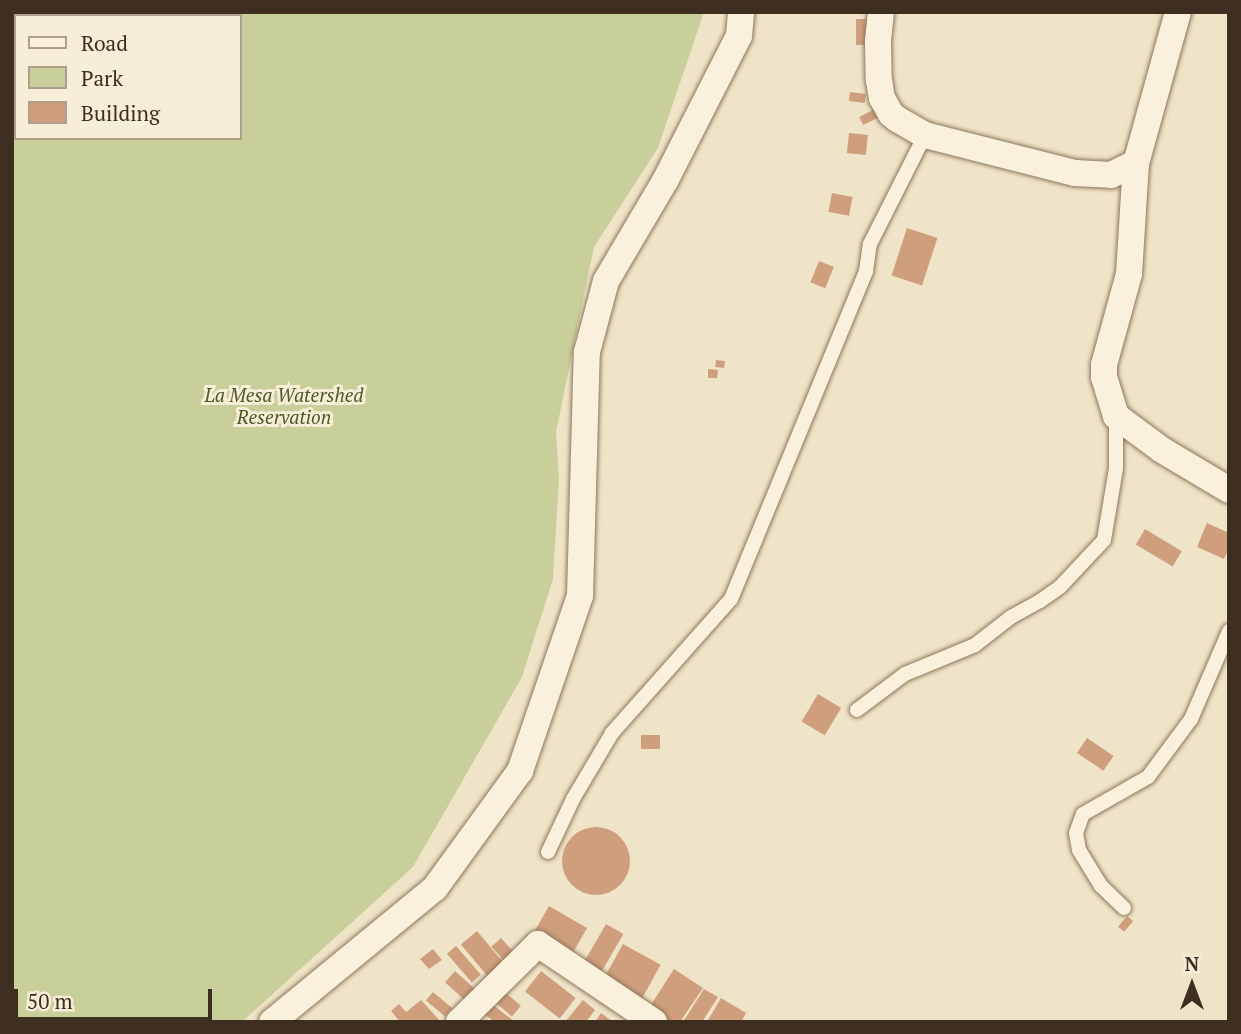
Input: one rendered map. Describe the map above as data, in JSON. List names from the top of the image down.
{
  "parks": ["La Mesa Watershed Reservation"],
  "legend": ["Road", "Park", "Building"],
  "scale_bar": "50 m",
  "north": "top"
}
